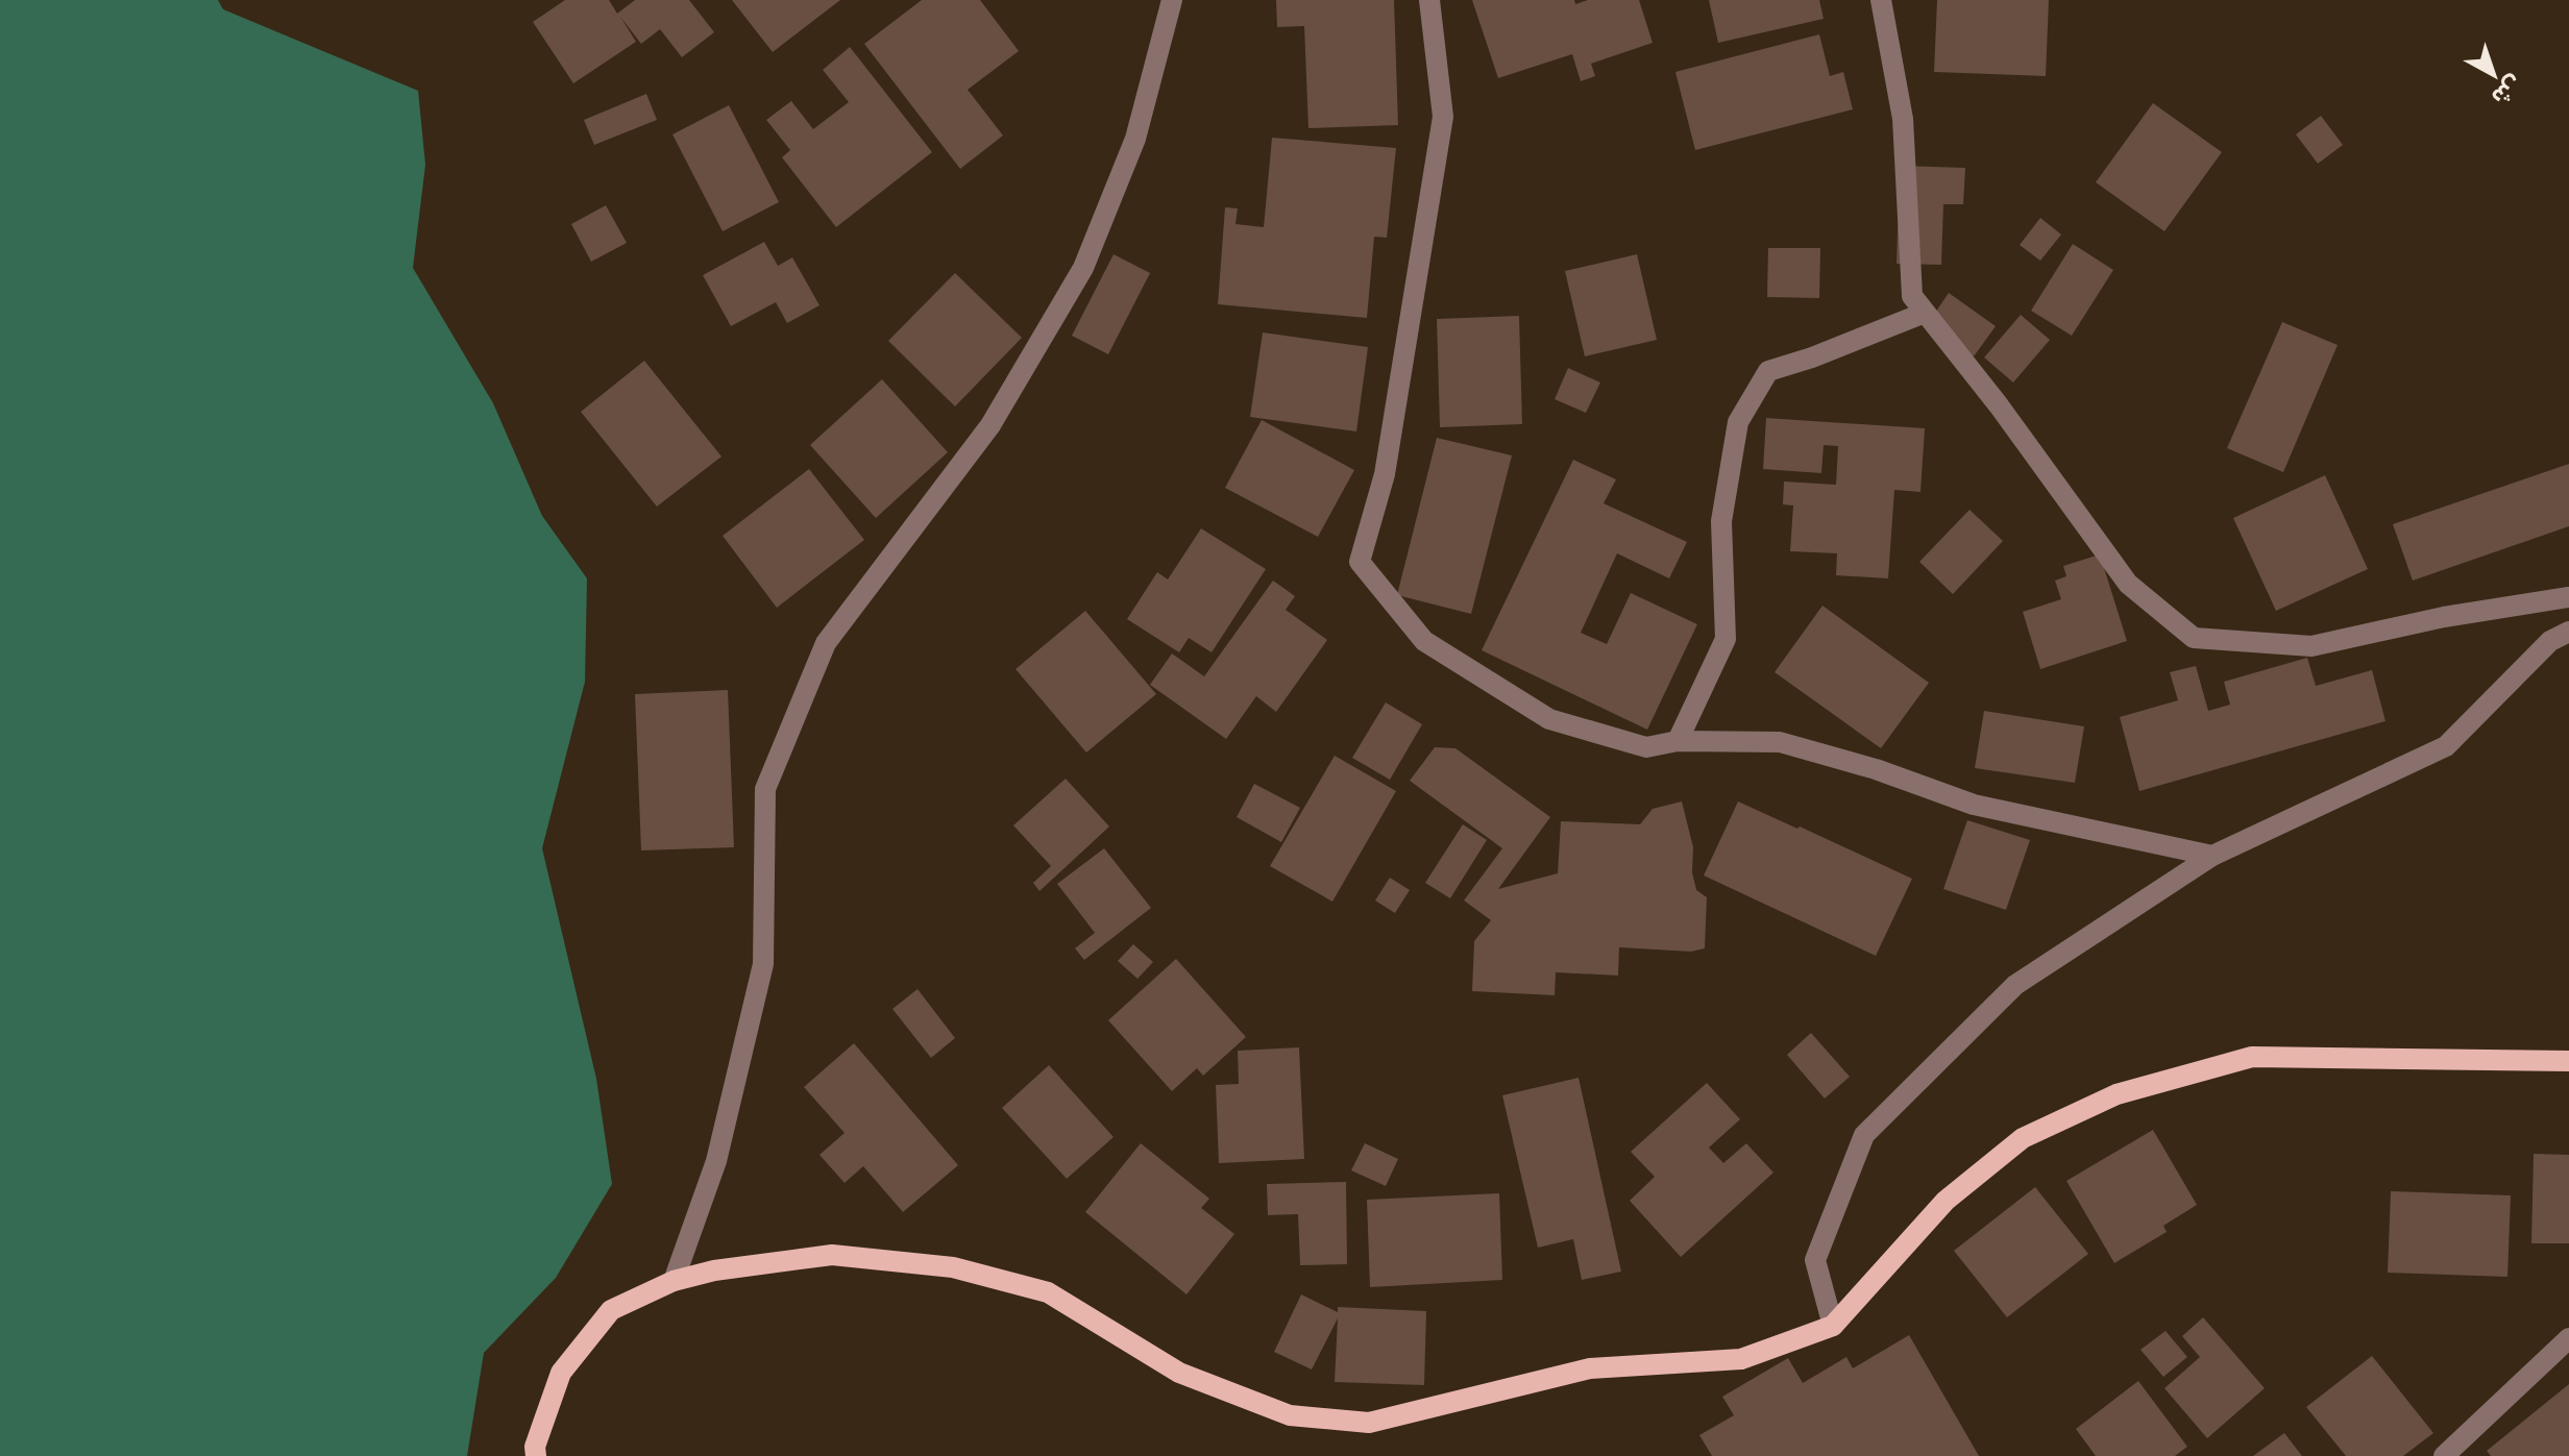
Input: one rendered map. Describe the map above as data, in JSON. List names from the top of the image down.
{
  "north": "bottom right"
}
